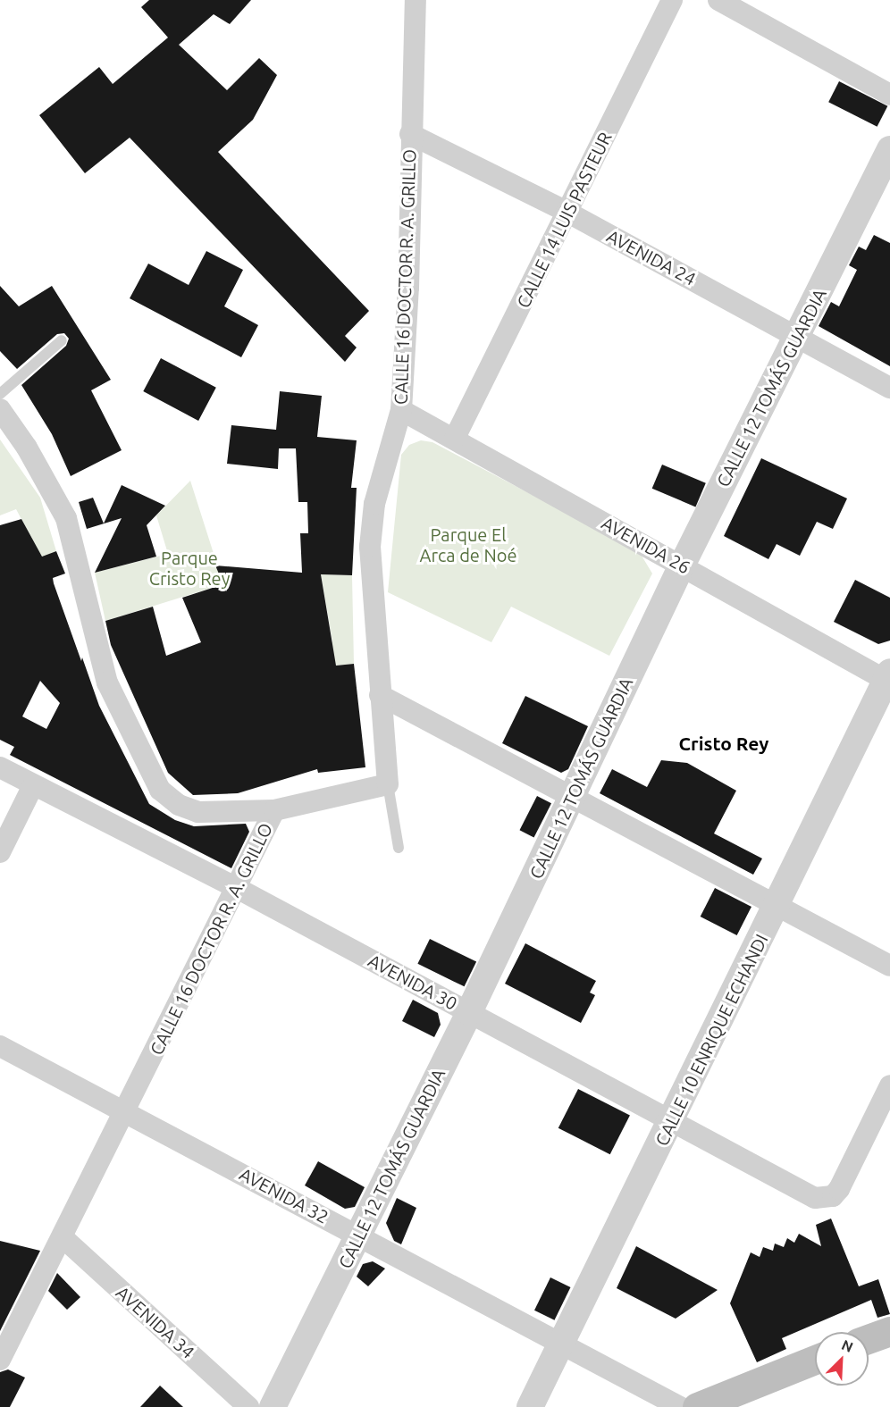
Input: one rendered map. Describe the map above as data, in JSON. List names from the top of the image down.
{
  "streets": {
    "street": [
      "CALLE 14 LUIS PASTEUR",
      "AVENIDA 24",
      "CALLE 16 DOCTOR R. A. GRILLO",
      "CALLE 12 TOMÁS GUARDIA",
      "AVENIDA 26",
      "AVENIDA 30",
      "CALLE 10 ENRIQUE ECHANDI",
      "AVENIDA 32",
      "AVENIDA 34"
    ]
  },
  "crossings": [
    ["CALLE 14 LUIS PASTEUR", "AVENIDA 24"],
    ["CALLE 14 LUIS PASTEUR", "AVENIDA 26"],
    ["AVENIDA 24", "CALLE 16 DOCTOR R. A. GRILLO"],
    ["AVENIDA 24", "CALLE 12 TOMÁS GUARDIA"],
    ["CALLE 16 DOCTOR R. A. GRILLO", "AVENIDA 26"],
    ["CALLE 16 DOCTOR R. A. GRILLO", "AVENIDA 30"],
    ["CALLE 16 DOCTOR R. A. GRILLO", "AVENIDA 32"],
    ["CALLE 16 DOCTOR R. A. GRILLO", "AVENIDA 34"],
    ["CALLE 12 TOMÁS GUARDIA", "AVENIDA 26"],
    ["CALLE 12 TOMÁS GUARDIA", "AVENIDA 30"],
    ["CALLE 12 TOMÁS GUARDIA", "AVENIDA 32"],
    ["AVENIDA 26", "CALLE 10 ENRIQUE ECHANDI"],
    ["AVENIDA 30", "CALLE 10 ENRIQUE ECHANDI"],
    ["CALLE 10 ENRIQUE ECHANDI", "AVENIDA 32"]
  ],
  "districts": ["Cristo Rey"],
  "parks": ["Parque El Arca de Noé", "Parque Cristo Rey"],
  "north": "top right"
}
